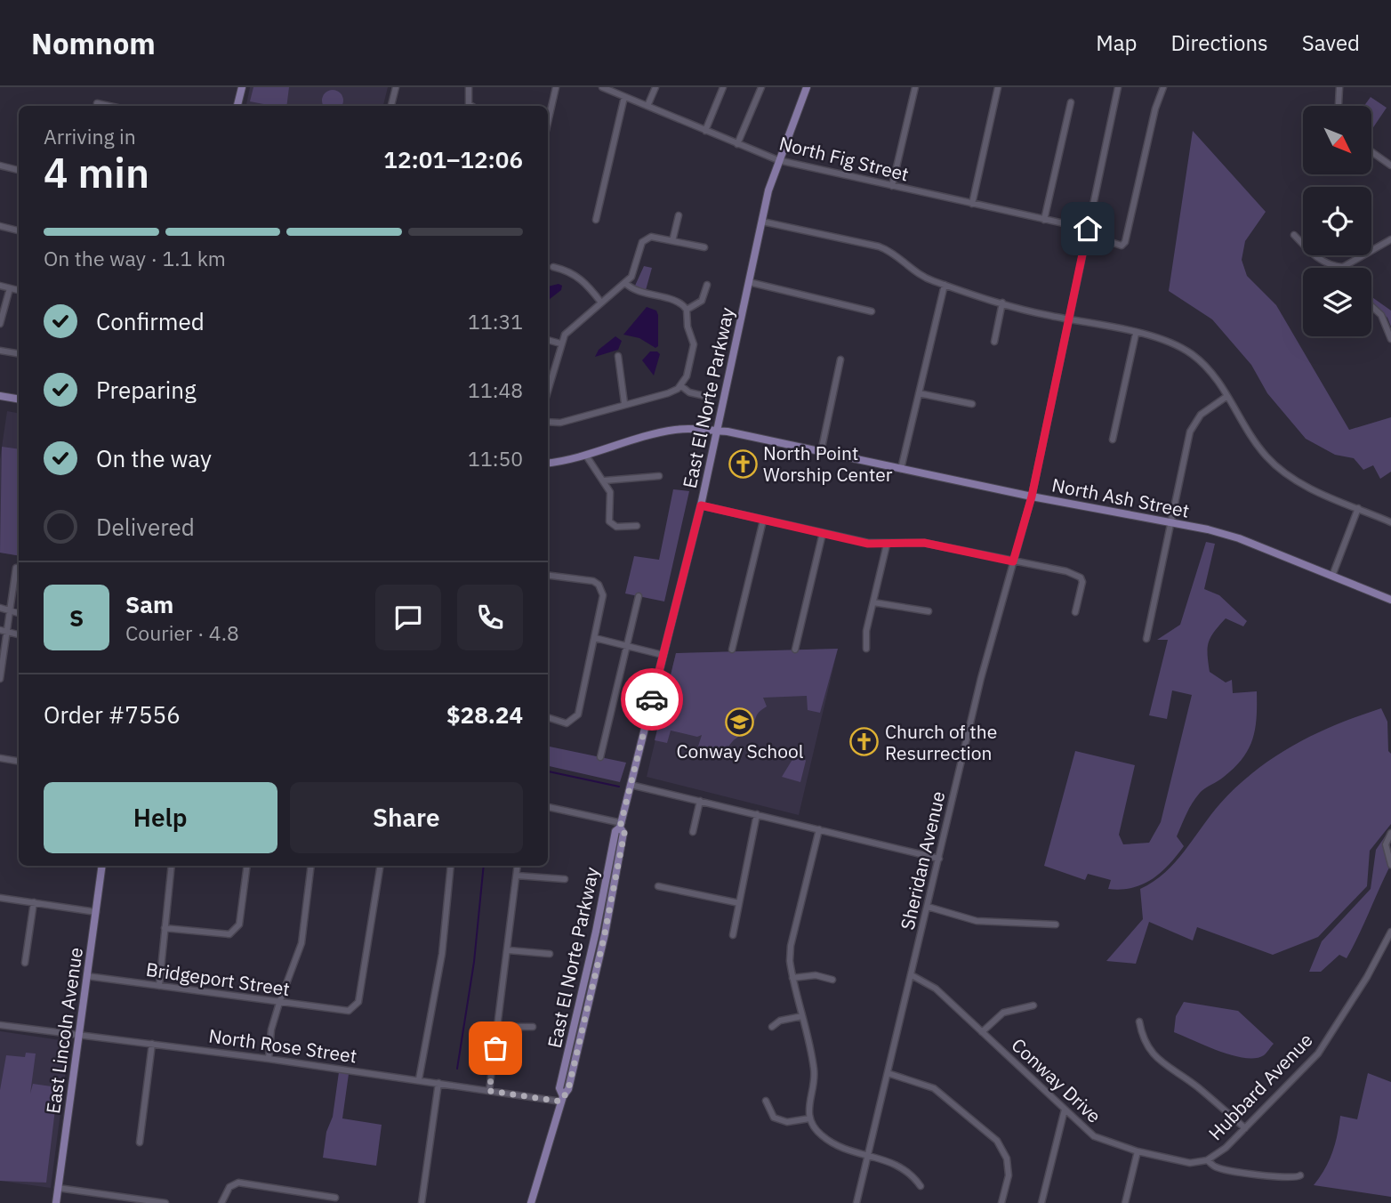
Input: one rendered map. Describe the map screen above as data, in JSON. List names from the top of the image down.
{
  "streets": {
    "main road": ["East El Norte Parkway", "North Ash Street", "East Lincoln Avenue"],
    "street": [
      "North Fig Street",
      "Sheridan Avenue",
      "Bridgeport Street",
      "North Rose Street",
      "Conway Drive",
      "Hubbard Avenue"
    ]
  },
  "crossings": [
    ["North Fig Street", "East El Norte Parkway"],
    ["North Fig Street", "Sheridan Avenue"],
    ["East El Norte Parkway", "North Ash Street"],
    ["East El Norte Parkway", "North Rose Street"],
    ["North Ash Street", "Sheridan Avenue"],
    ["Sheridan Avenue", "Conway Drive"],
    ["Bridgeport Street", "East Lincoln Avenue"],
    ["East Lincoln Avenue", "North Rose Street"],
    ["Conway Drive", "Hubbard Avenue"]
  ],
  "places": {
    "church": ["North Point Worship Center", "Church of the Resurrection"],
    "school or university": ["Conway School"]
  },
  "north": "bottom right",
  "page": {
    "header": "Nomnom",
    "nav": ["Map", "Directions", "Saved"],
    "heading": ["4 min", "Arriving in", "12:01–12:06"],
    "panel": [
      "Sam",
      "Courier · 4.8",
      "Order #7556",
      "$28.24"
    ],
    "bar": "On the way · 1.1 km",
    "list": [
      ["Confirmed", "11:31"],
      ["Preparing", "11:48"],
      ["On the way", "11:50"],
      "Delivered"
    ],
    "round": "S",
    "buttons": ["Help", "Share"]
  }
}
